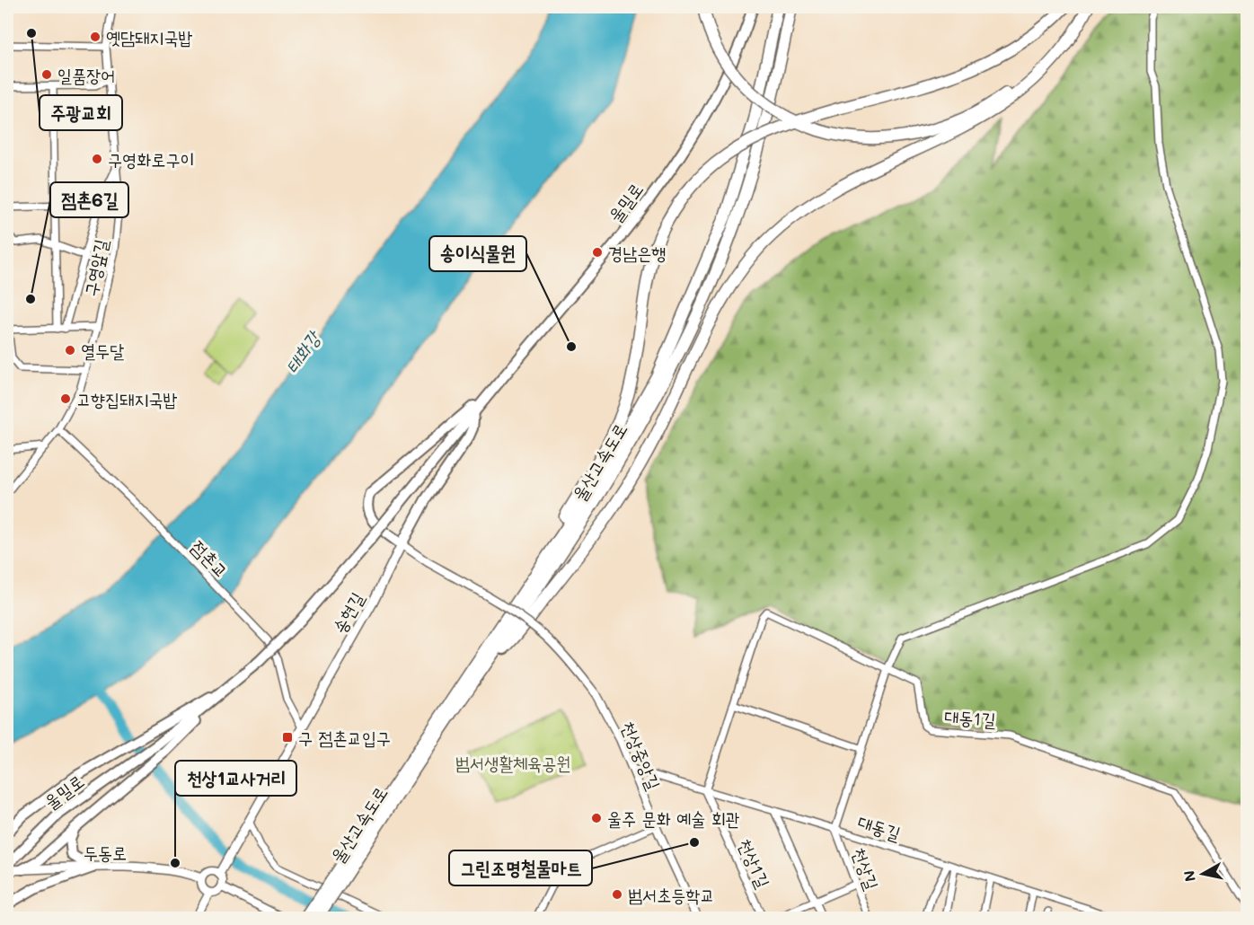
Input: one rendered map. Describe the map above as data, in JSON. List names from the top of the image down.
{
  "streets": {
    "highway": ["울산고속도로"],
    "main road": ["울밀로", "송현길", "두동로"],
    "street": [
      "구영앞길",
      "점촌교",
      "대동1길",
      "천상중앙길",
      "대동길",
      "천상1길",
      "천상길"
    ]
  },
  "crossings": [
    ["구영앞길", "점촌교"],
    ["점촌교", "송현길"],
    ["송현길", "천상중앙길"],
    ["대동1길", "대동길"],
    ["대동1길", "천상1길"],
    ["천상중앙길", "대동길"],
    ["대동길", "천상1길"],
    ["대동길", "천상길"]
  ],
  "water": ["태화강"],
  "parks": ["범서생활체육공원"],
  "places": {
    "other": [
      "주광교회",
      "옛담돼지국밥",
      "일품장어",
      "구영화로구이",
      "경남은행",
      "점촌6길",
      "송이식물원",
      "열두달",
      "고향집돼지국밥",
      "울주 문화 예술 회관",
      "그린조명철물마트",
      "천상1교사거리",
      "범서초등학교"
    ],
    "transit": ["구 점촌교입구"]
  },
  "north": "left"
}
